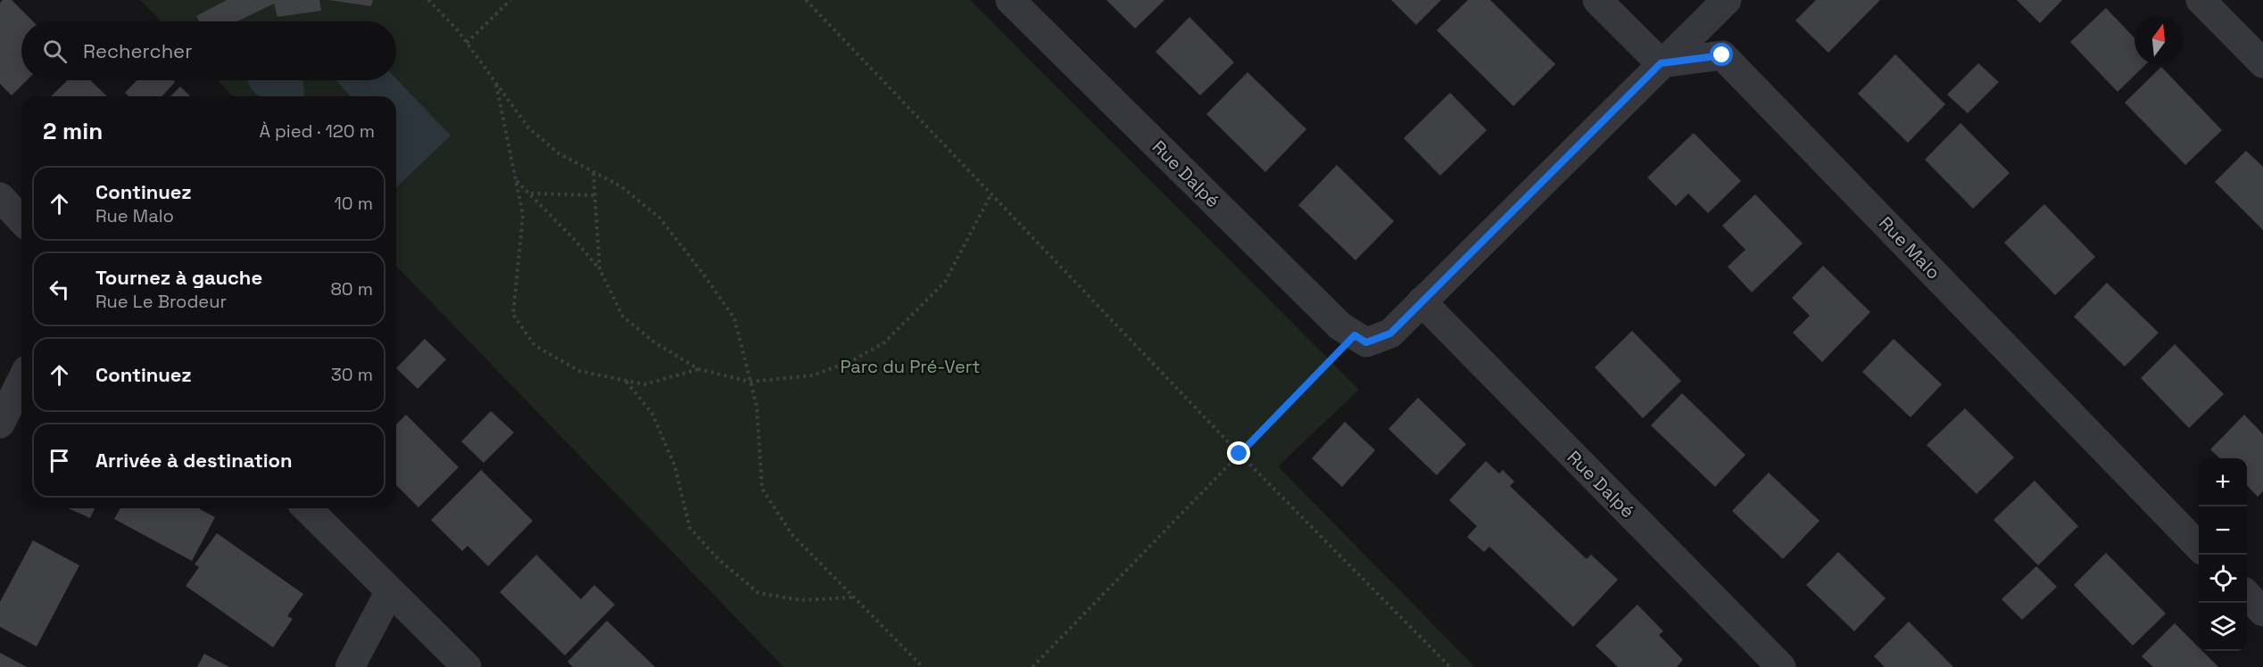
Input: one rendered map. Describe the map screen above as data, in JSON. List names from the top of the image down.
{
  "streets": {
    "street": ["Rue Dalpé", "Rue Malo"]
  },
  "parks": ["Parc du Pré-Vert"],
  "north": "top",
  "page": {
    "search": "Rechercher",
    "heading": ["2 min", "À pied · 120 m"],
    "list": [
      ["Continuez", "Rue Malo", "10 m"],
      ["Tournez à gauche", "Rue Le Brodeur", "80 m"],
      ["Continuez", "30 m"],
      "Arrivée à destination"
    ],
    "map_buttons": ["+", "−"]
  }
}
